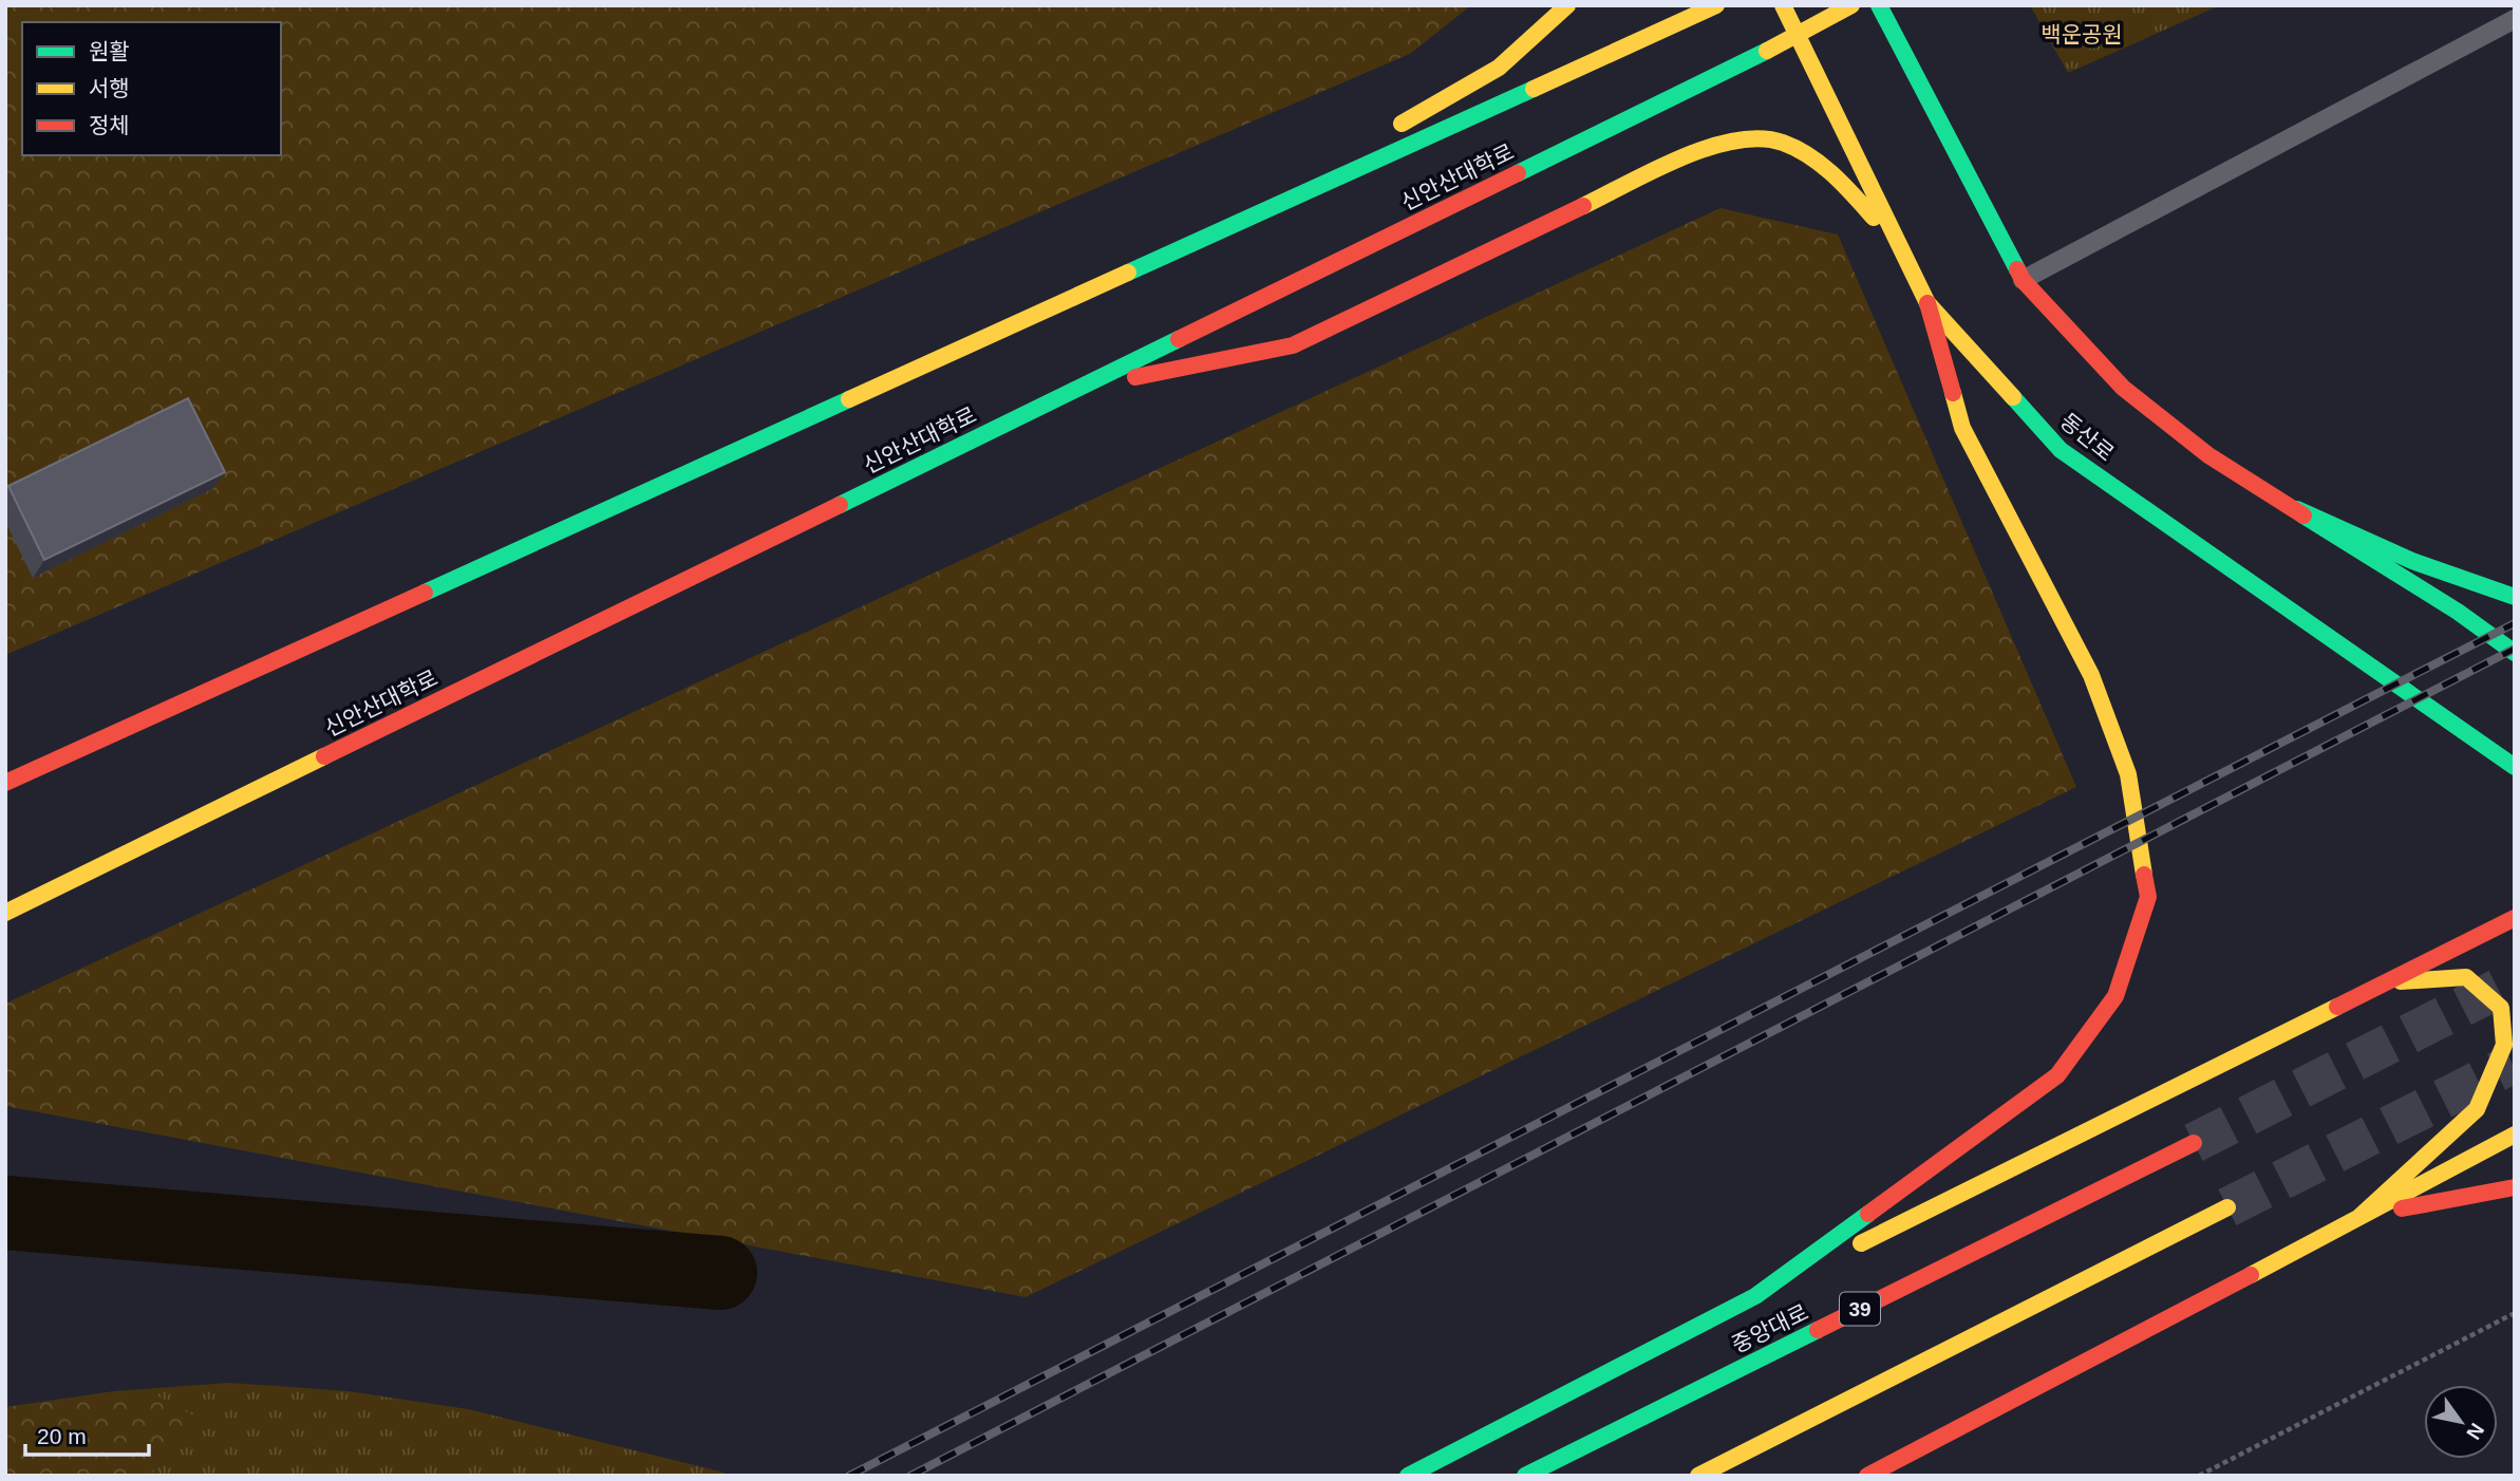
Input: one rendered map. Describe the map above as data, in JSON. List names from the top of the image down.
{
  "streets": {
    "main road": [
      "신안산대학로",
      "동산로",
      "39",
      "중앙대로"
    ]
  },
  "crossings": [
    ["신안산대학로", "동산로"]
  ],
  "parks": ["백운공원"],
  "legend": ["원활", "서행", "정체"],
  "scale_bar": "20 m",
  "north": "bottom right"
}
